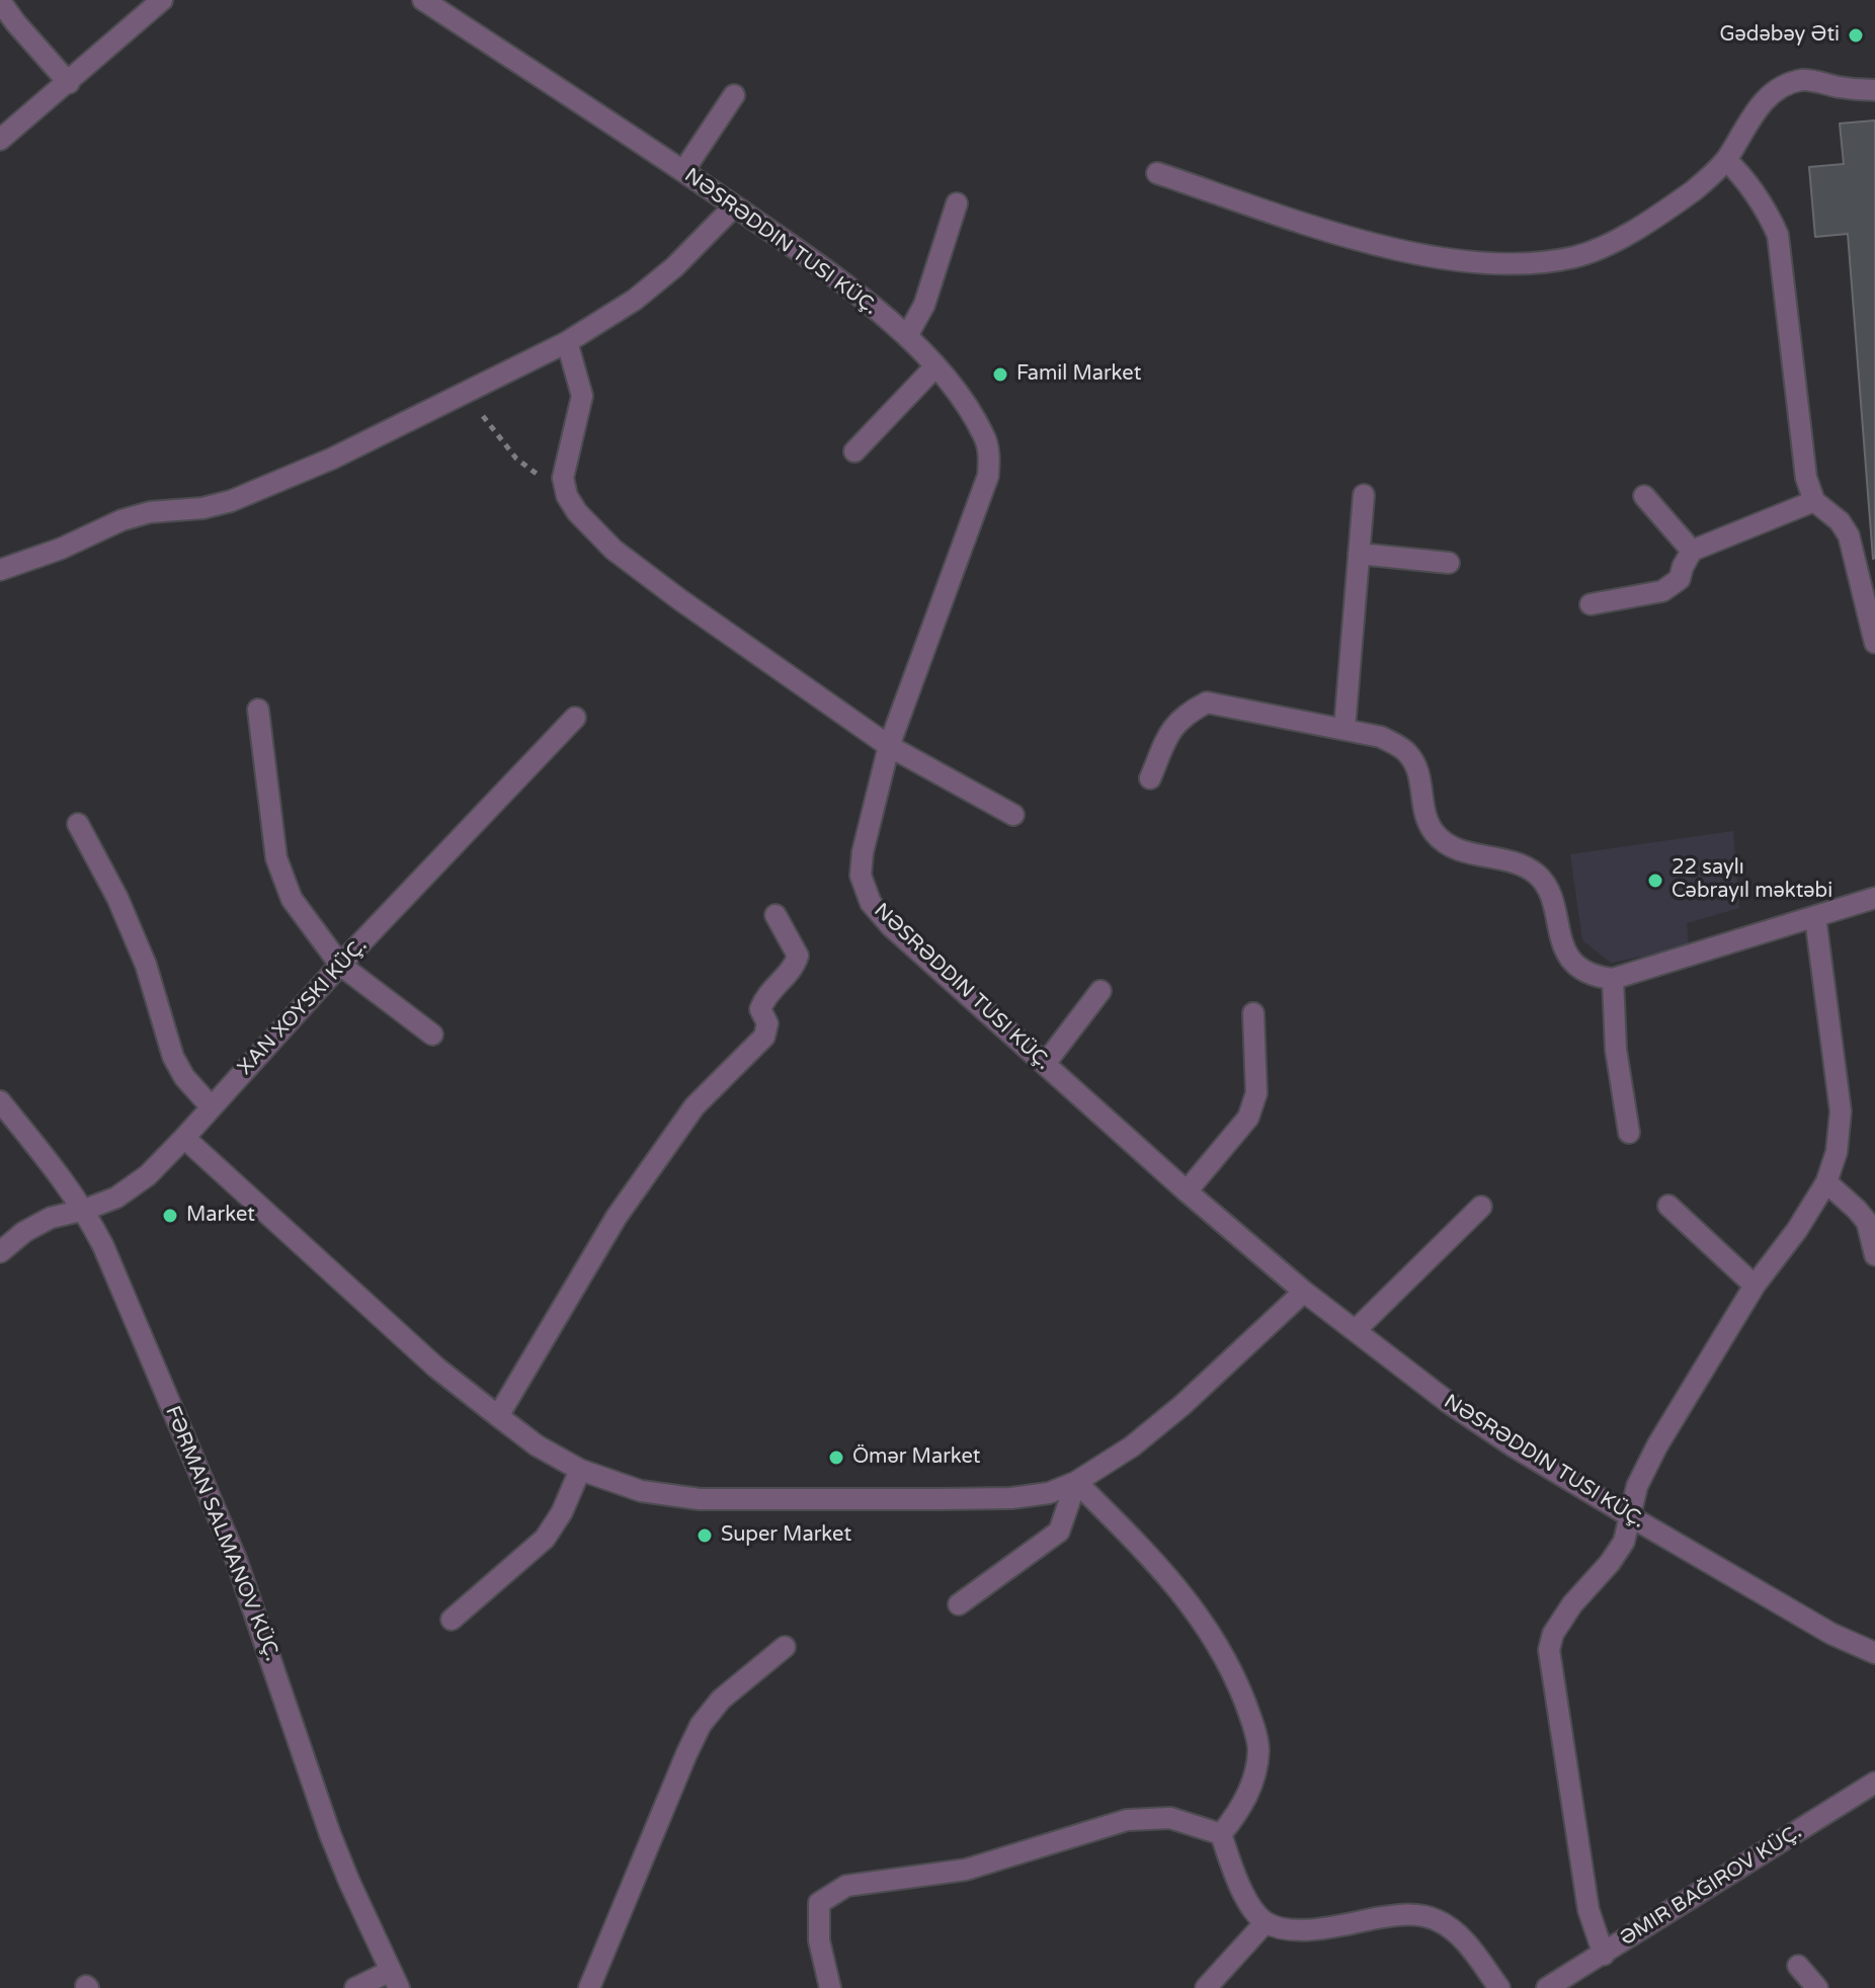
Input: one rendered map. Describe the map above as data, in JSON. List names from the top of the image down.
{
  "streets": {
    "street": ["NƏSRƏDDIN TUSI KÜÇ.", "XAN XOYSKI KÜÇ.", "FƏRMAN SALMANOV KÜÇ."]
  },
  "crossings": [
    ["XAN XOYSKI KÜÇ.", "FƏRMAN SALMANOV KÜÇ."]
  ],
  "places": [
    "Gədəbəy Əti",
    "Famil Market",
    "22 saylı Cəbrayıl məktəbi",
    "Market",
    "Ömər Market",
    "Super Market"
  ]
}
